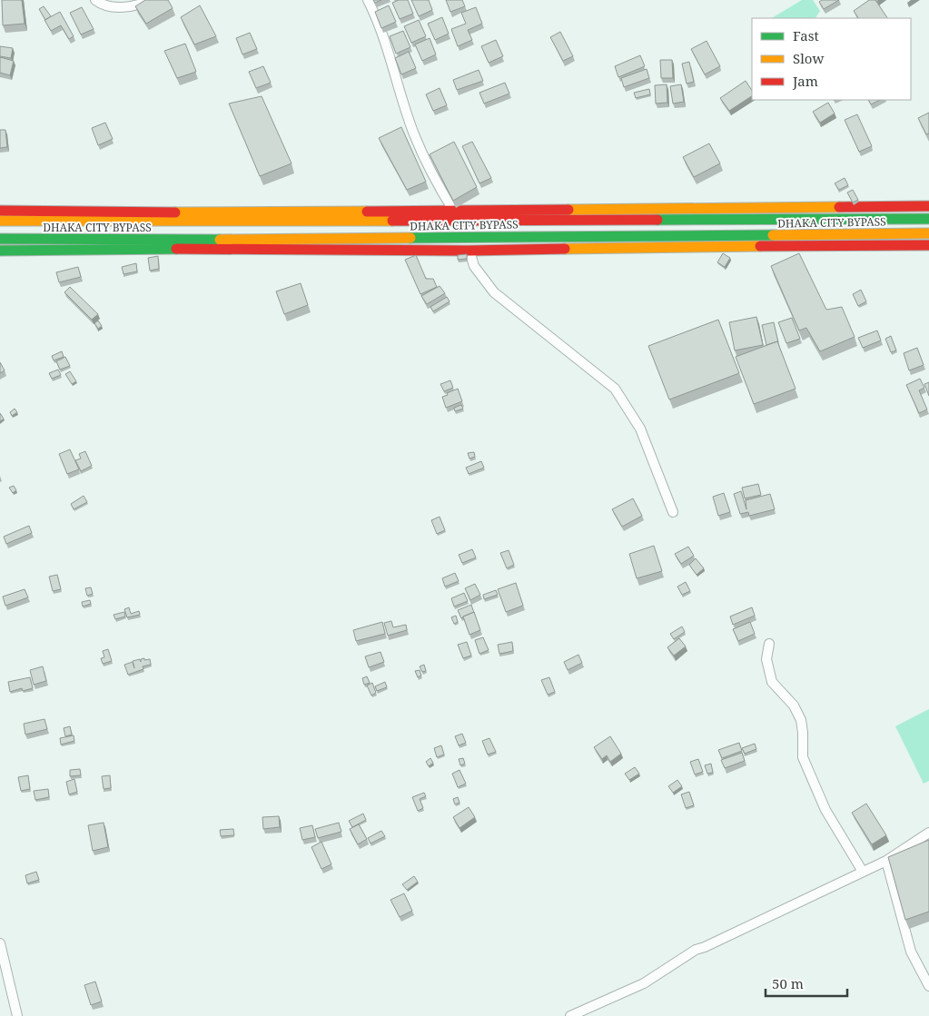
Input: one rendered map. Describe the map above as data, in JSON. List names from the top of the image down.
{
  "streets": {
    "main road": ["DHAKA CITY BYPASS"]
  },
  "legend": ["Fast", "Slow", "Jam"],
  "scale_bar": "50 m"
}
